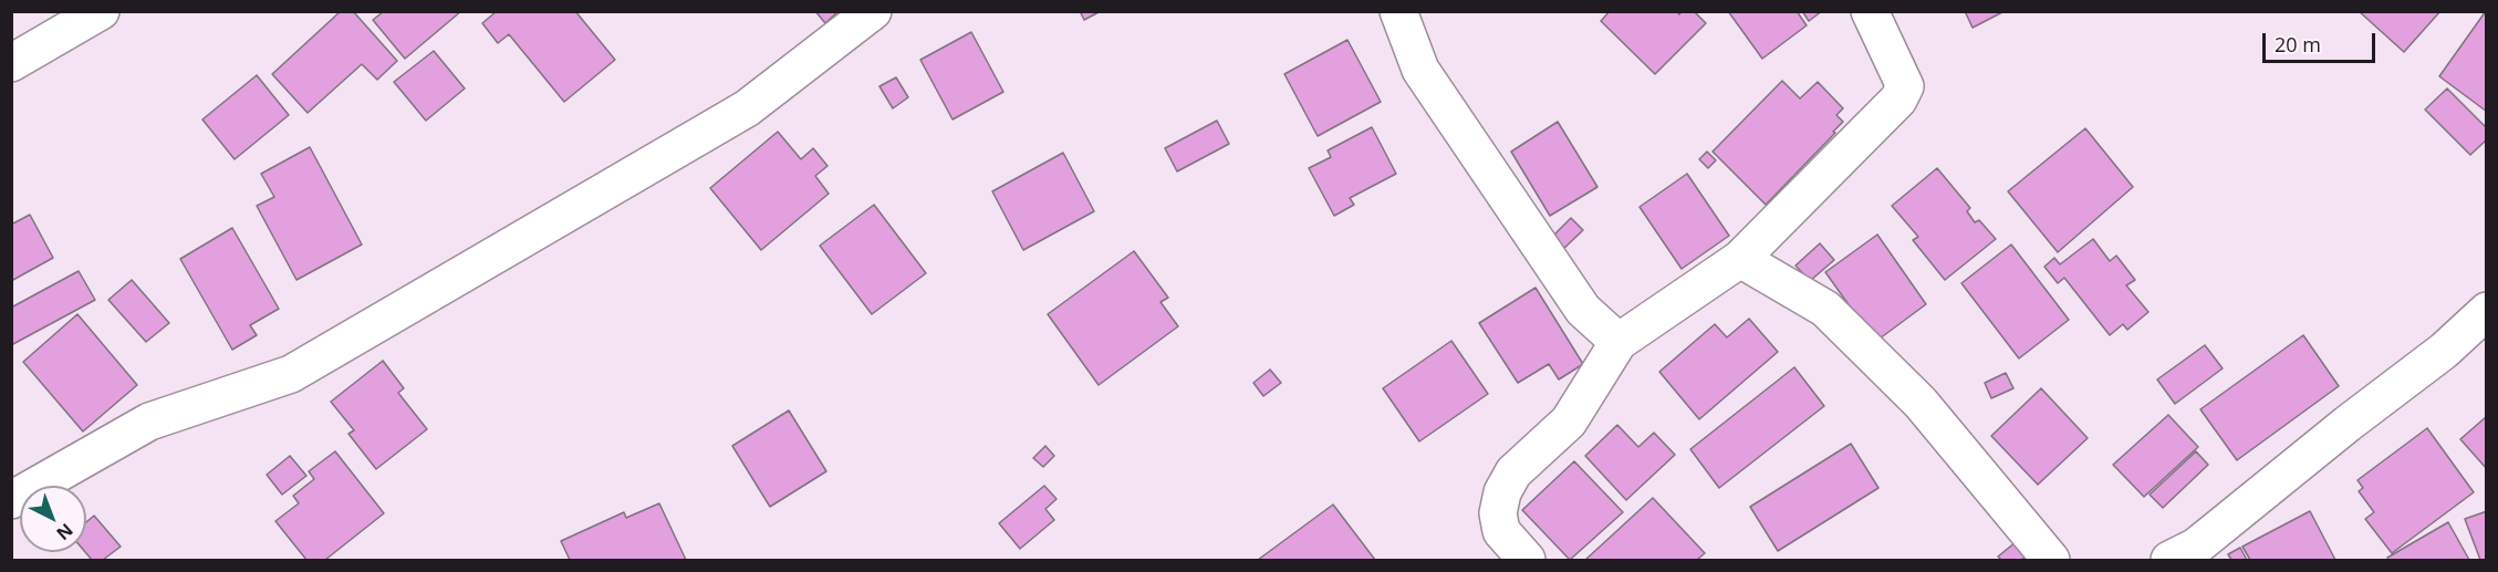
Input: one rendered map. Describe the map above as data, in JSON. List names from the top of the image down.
{
  "scale_bar": "20 m",
  "north": "bottom right"
}
